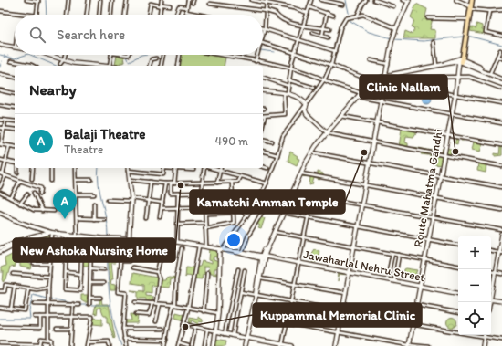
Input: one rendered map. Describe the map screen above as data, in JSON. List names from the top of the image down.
{
  "streets": {
    "street": ["Route Mahatma Gandhi", "Jawaharlal Nehru Street"]
  },
  "crossings": [
    ["Route Mahatma Gandhi", "Jawaharlal Nehru Street"]
  ],
  "places": [
    "Clinic Nallam",
    "Kamatchi Amman Temple",
    "New Ashoka Nursing Home",
    "Kuppammal Memorial Clinic"
  ],
  "page": {
    "search": "Search here",
    "heading": "Nearby",
    "list": [
      {
        "mark": "A",
        "name": "Balaji Theatre",
        "note": "Theatre",
        "value": "490 m"
      }
    ],
    "pins": "A",
    "map_buttons": ["+", "−"]
  }
}
